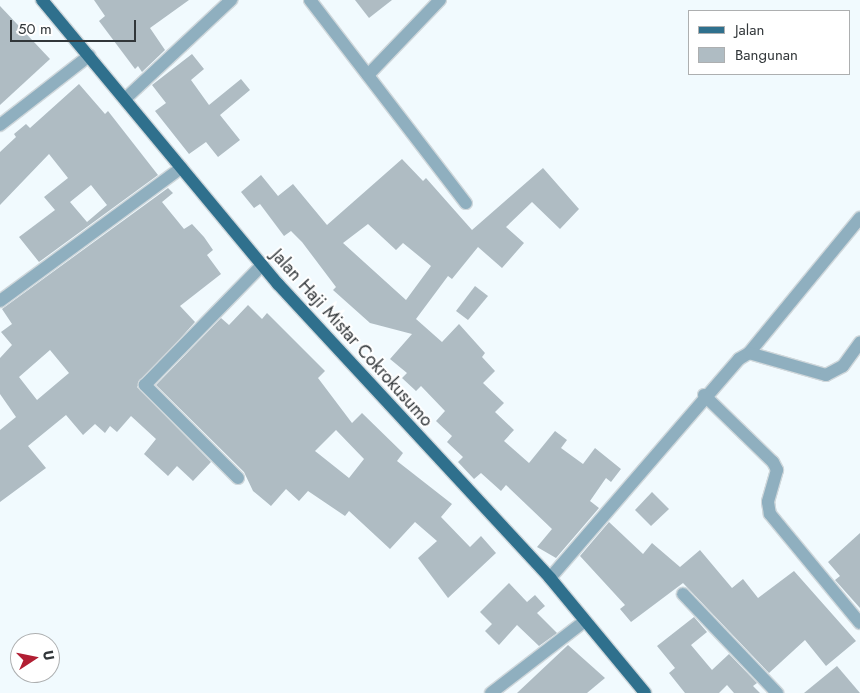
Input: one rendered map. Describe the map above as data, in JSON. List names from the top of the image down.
{
  "streets": {
    "main road": ["Jalan Haji Mistar Cokrokusumo"]
  },
  "legend": ["Jalan", "Bangunan"],
  "scale_bar": "50 m",
  "north": "right"
}
